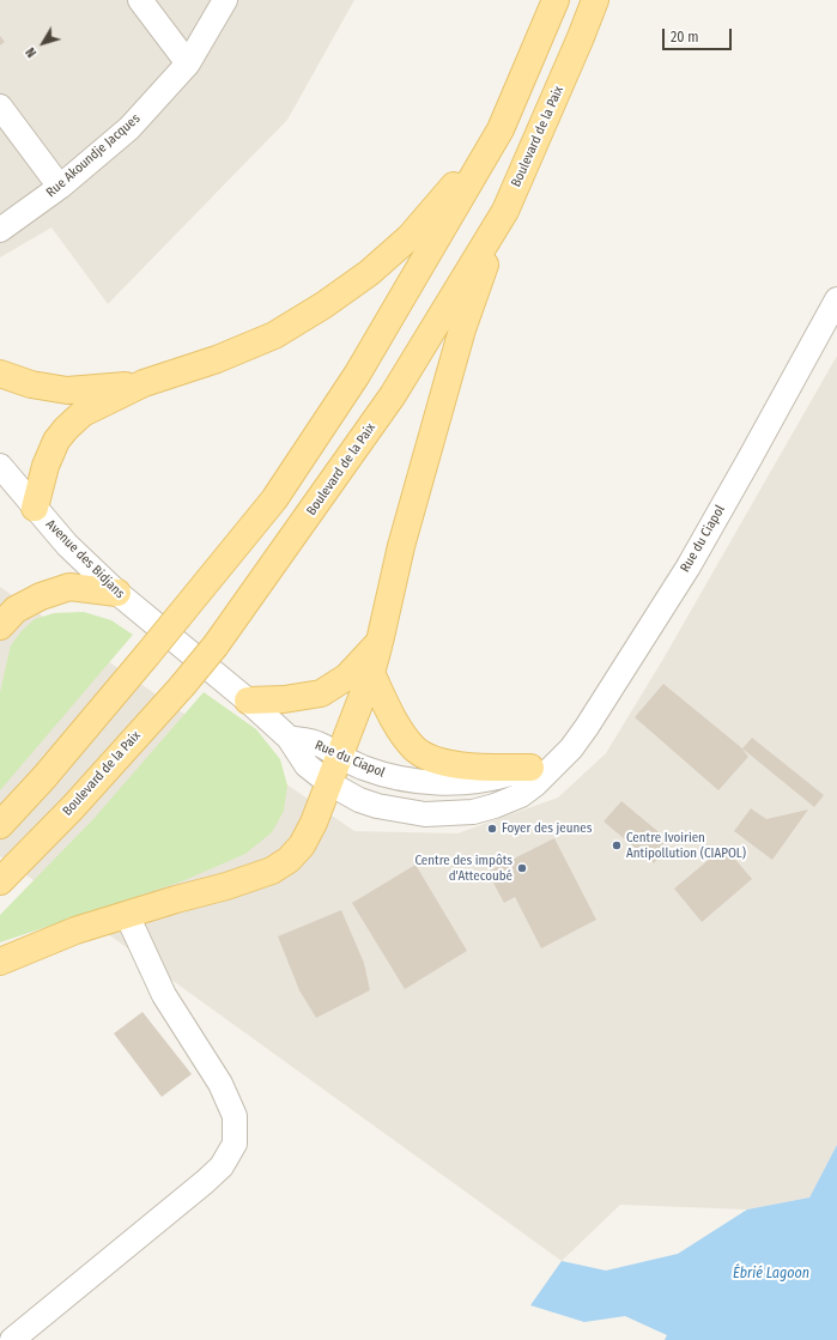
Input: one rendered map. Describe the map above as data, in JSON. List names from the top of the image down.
{
  "streets": {
    "main road": ["Boulevard de la Paix"],
    "street": ["Rue Akoundje Jacques", "Rue du Ciapol", "Avenue des Bidjans"]
  },
  "crossings": [
    ["Rue du Ciapol", "Avenue des Bidjans"]
  ],
  "water": ["Ébrié Lagoon"],
  "places": ["Foyer des jeunes", "Centre Ivoirien Antipollution (CIAPOL)", "Centre des impôts d'Attecoubé"],
  "scale_bar": "20 m",
  "north": "bottom left"
}
